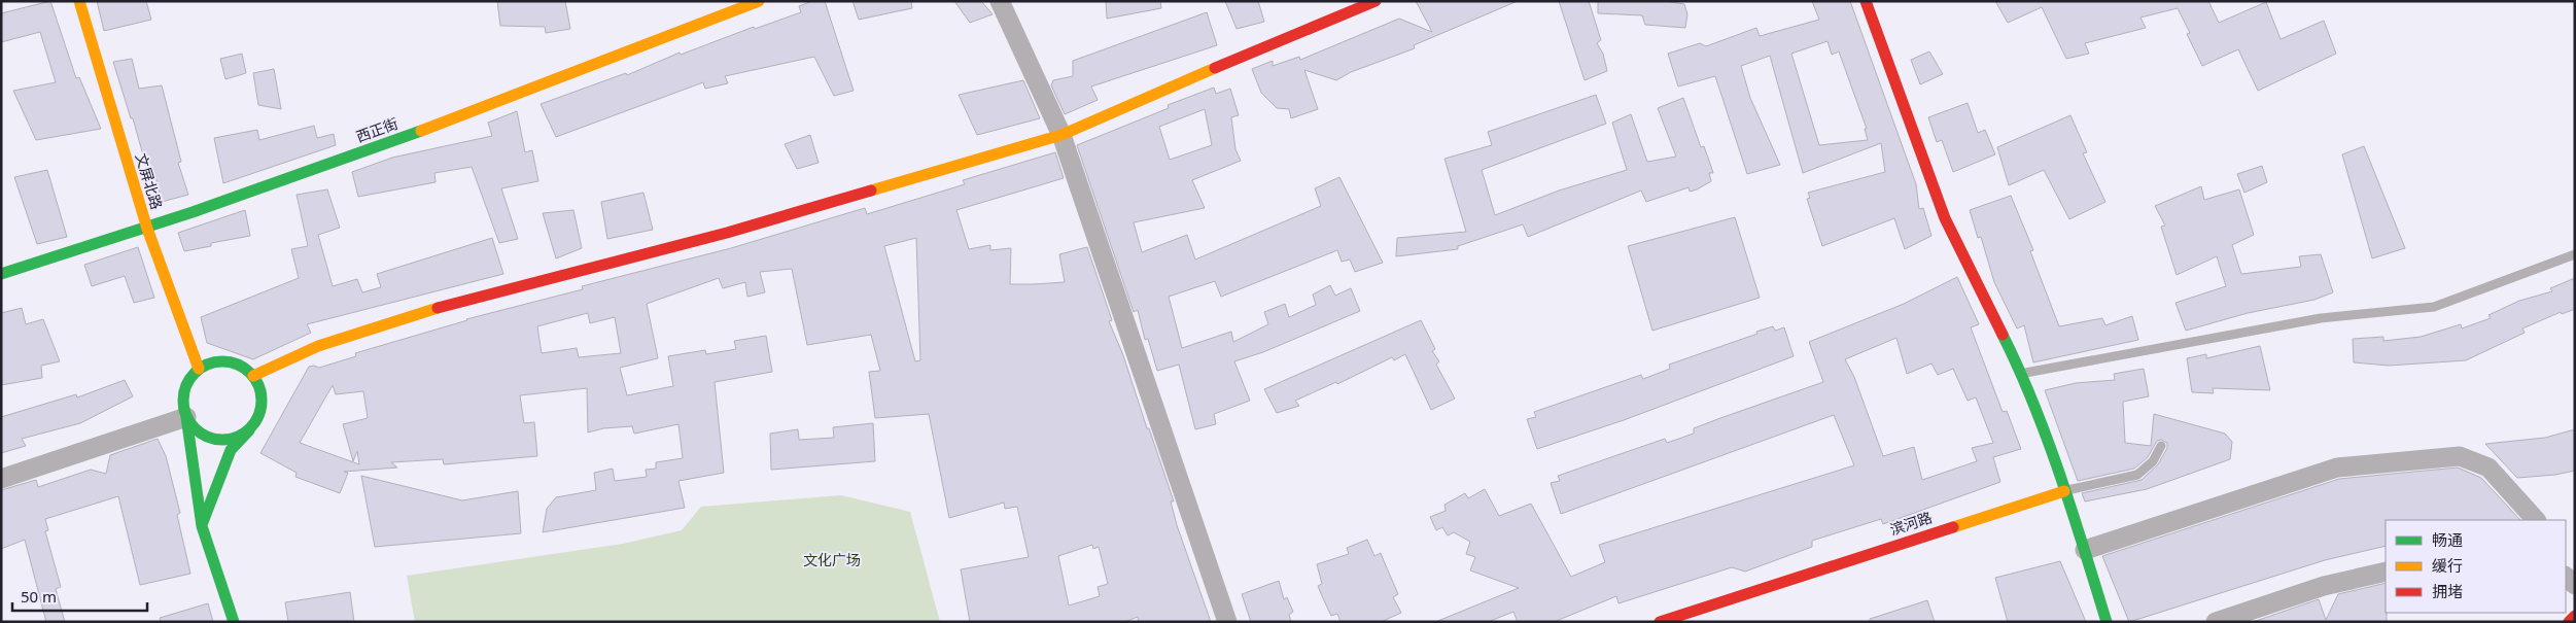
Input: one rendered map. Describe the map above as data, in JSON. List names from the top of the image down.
{
  "streets": {
    "main road": ["西正街", "文屏北路", "滨河路"]
  },
  "crossings": [
    ["西正街", "文屏北路"]
  ],
  "parks": ["文化广场"],
  "legend": ["畅通", "缓行", "拥堵"],
  "scale_bar": "50 m"
}
